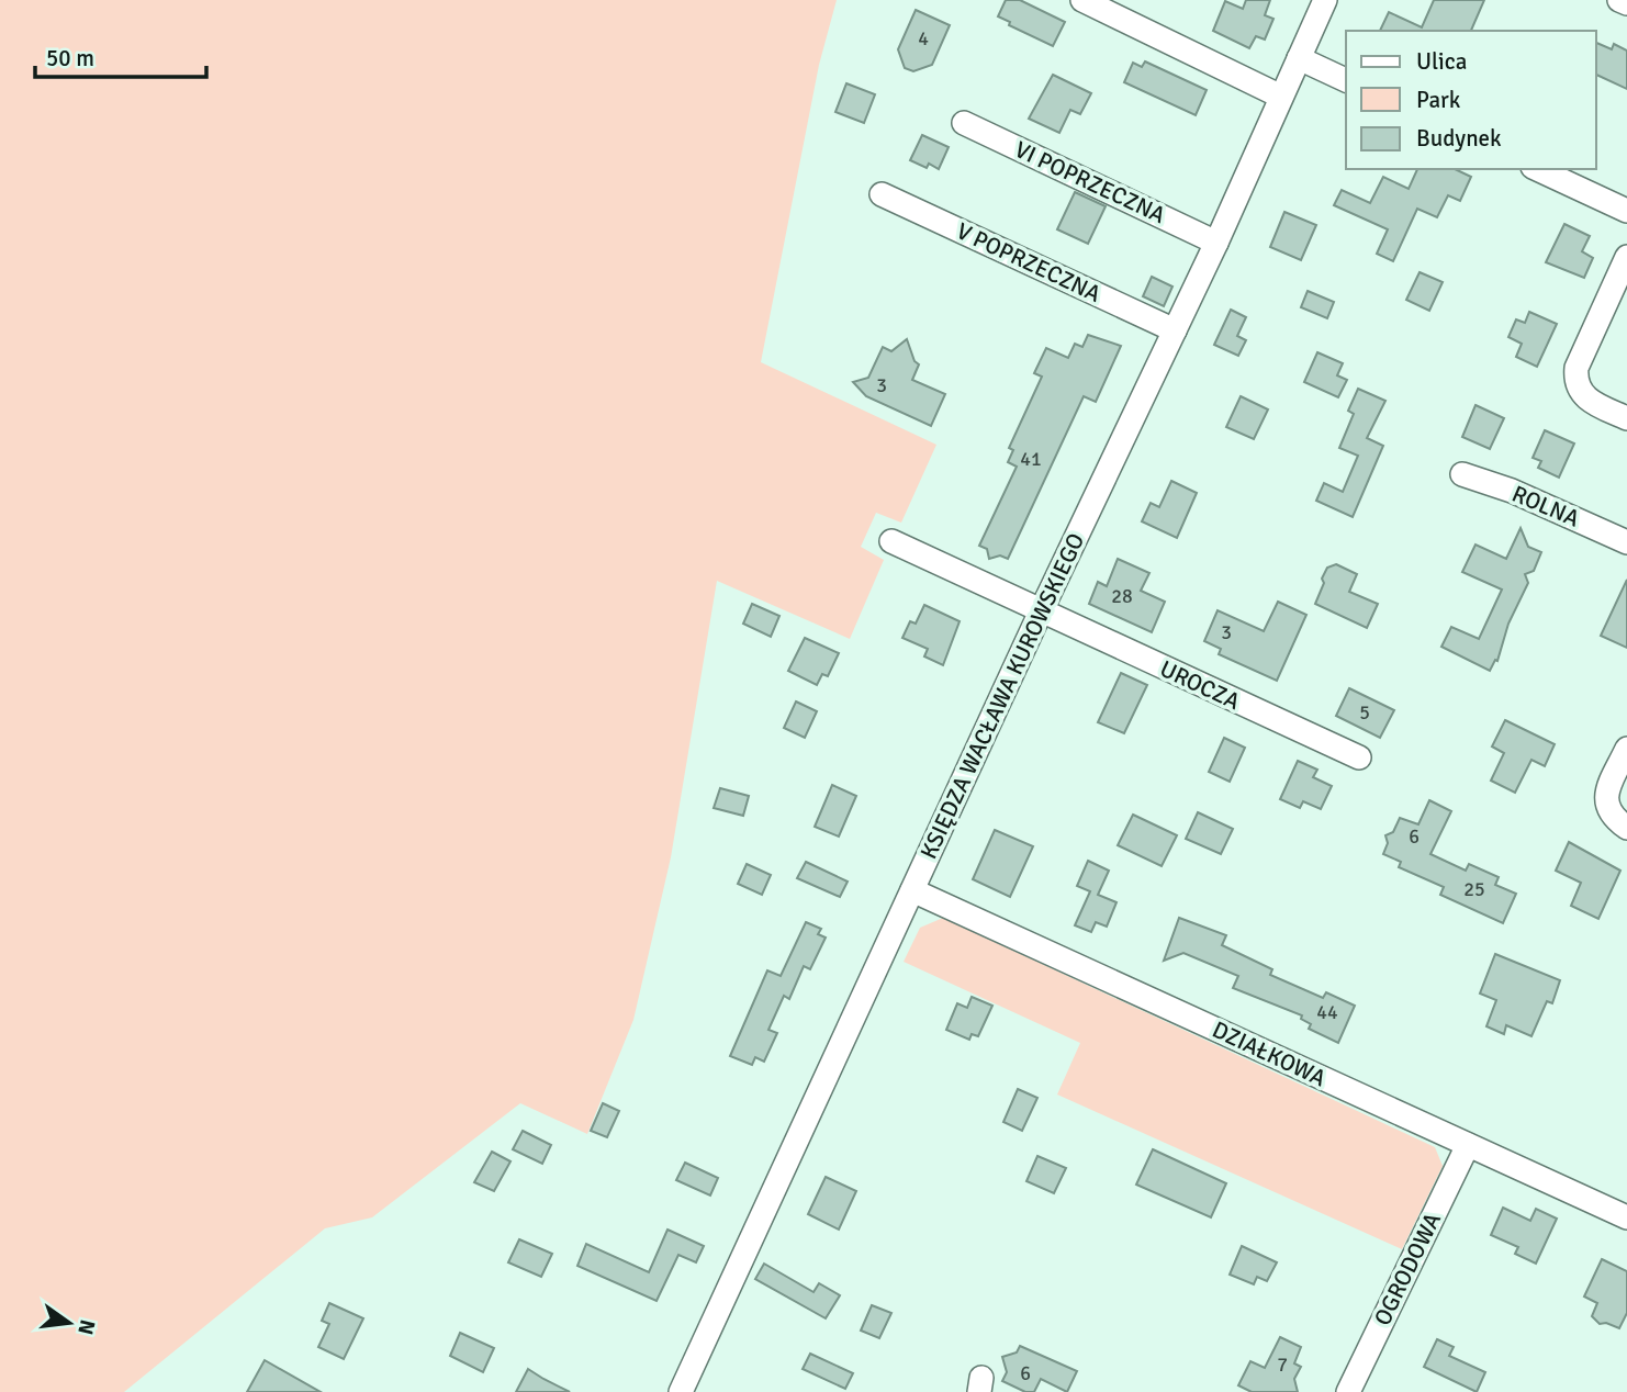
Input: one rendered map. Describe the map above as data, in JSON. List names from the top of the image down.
{
  "streets": {
    "street": [
      "VI POPRZECZNA",
      "V POPRZECZNA",
      "ROLNA",
      "UROCZA",
      "KSIĘDZA WACŁAWA KUROWSKIEGO",
      "DZIAŁKOWA",
      "OGRODOWA"
    ]
  },
  "crossings": [
    ["VI POPRZECZNA", "KSIĘDZA WACŁAWA KUROWSKIEGO"],
    ["V POPRZECZNA", "KSIĘDZA WACŁAWA KUROWSKIEGO"],
    ["UROCZA", "KSIĘDZA WACŁAWA KUROWSKIEGO"],
    ["KSIĘDZA WACŁAWA KUROWSKIEGO", "DZIAŁKOWA"],
    ["DZIAŁKOWA", "OGRODOWA"]
  ],
  "house_numbers": [
    "4",
    "3",
    "41",
    "28",
    "3",
    "5",
    "6",
    "25",
    "44",
    "7",
    "6"
  ],
  "legend": ["Ulica", "Park", "Budynek"],
  "scale_bar": "50 m",
  "north": "right"
}
